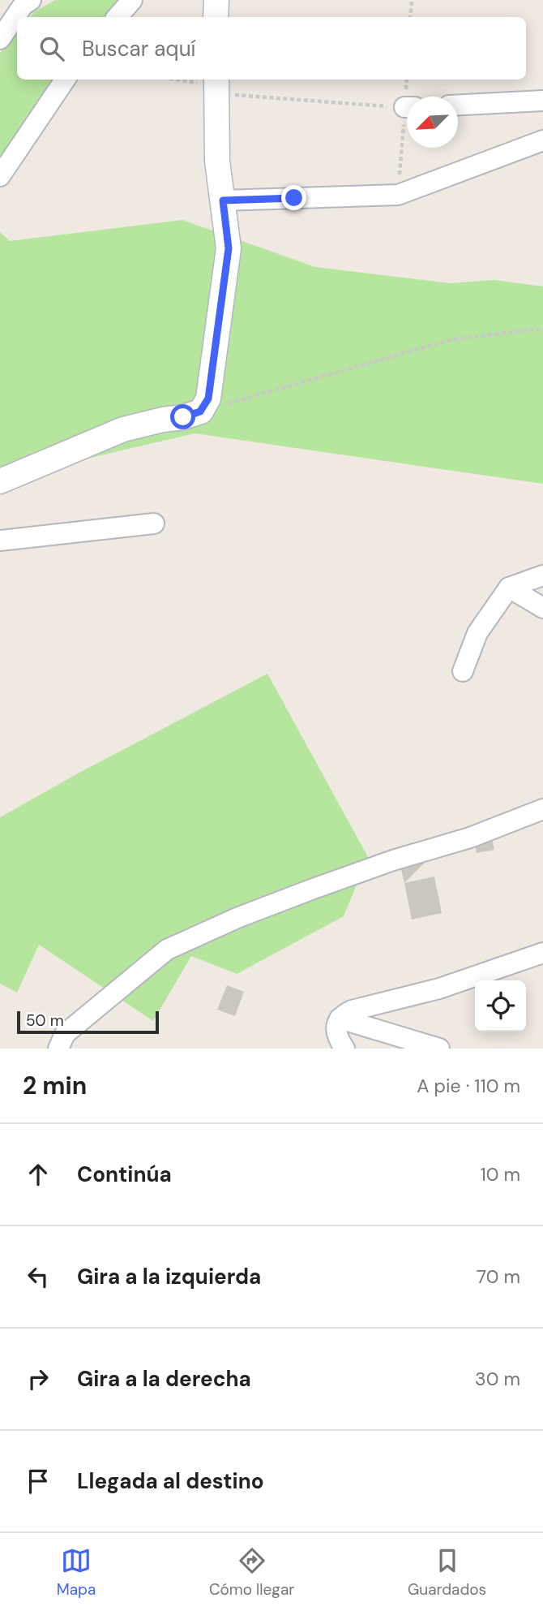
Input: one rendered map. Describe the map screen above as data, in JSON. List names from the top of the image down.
{
  "scale_bar": "50 m",
  "north": "bottom left",
  "page": {
    "search": "Buscar aquí",
    "scale": "50 m",
    "heading": ["2 min", "A pie · 110 m"],
    "list": [
      ["Continúa", "10 m"],
      ["Gira a la izquierda", "70 m"],
      ["Gira a la derecha", "30 m"],
      "Llegada al destino"
    ],
    "nav": ["Mapa", "Cómo llegar", "Guardados"]
  }
}
